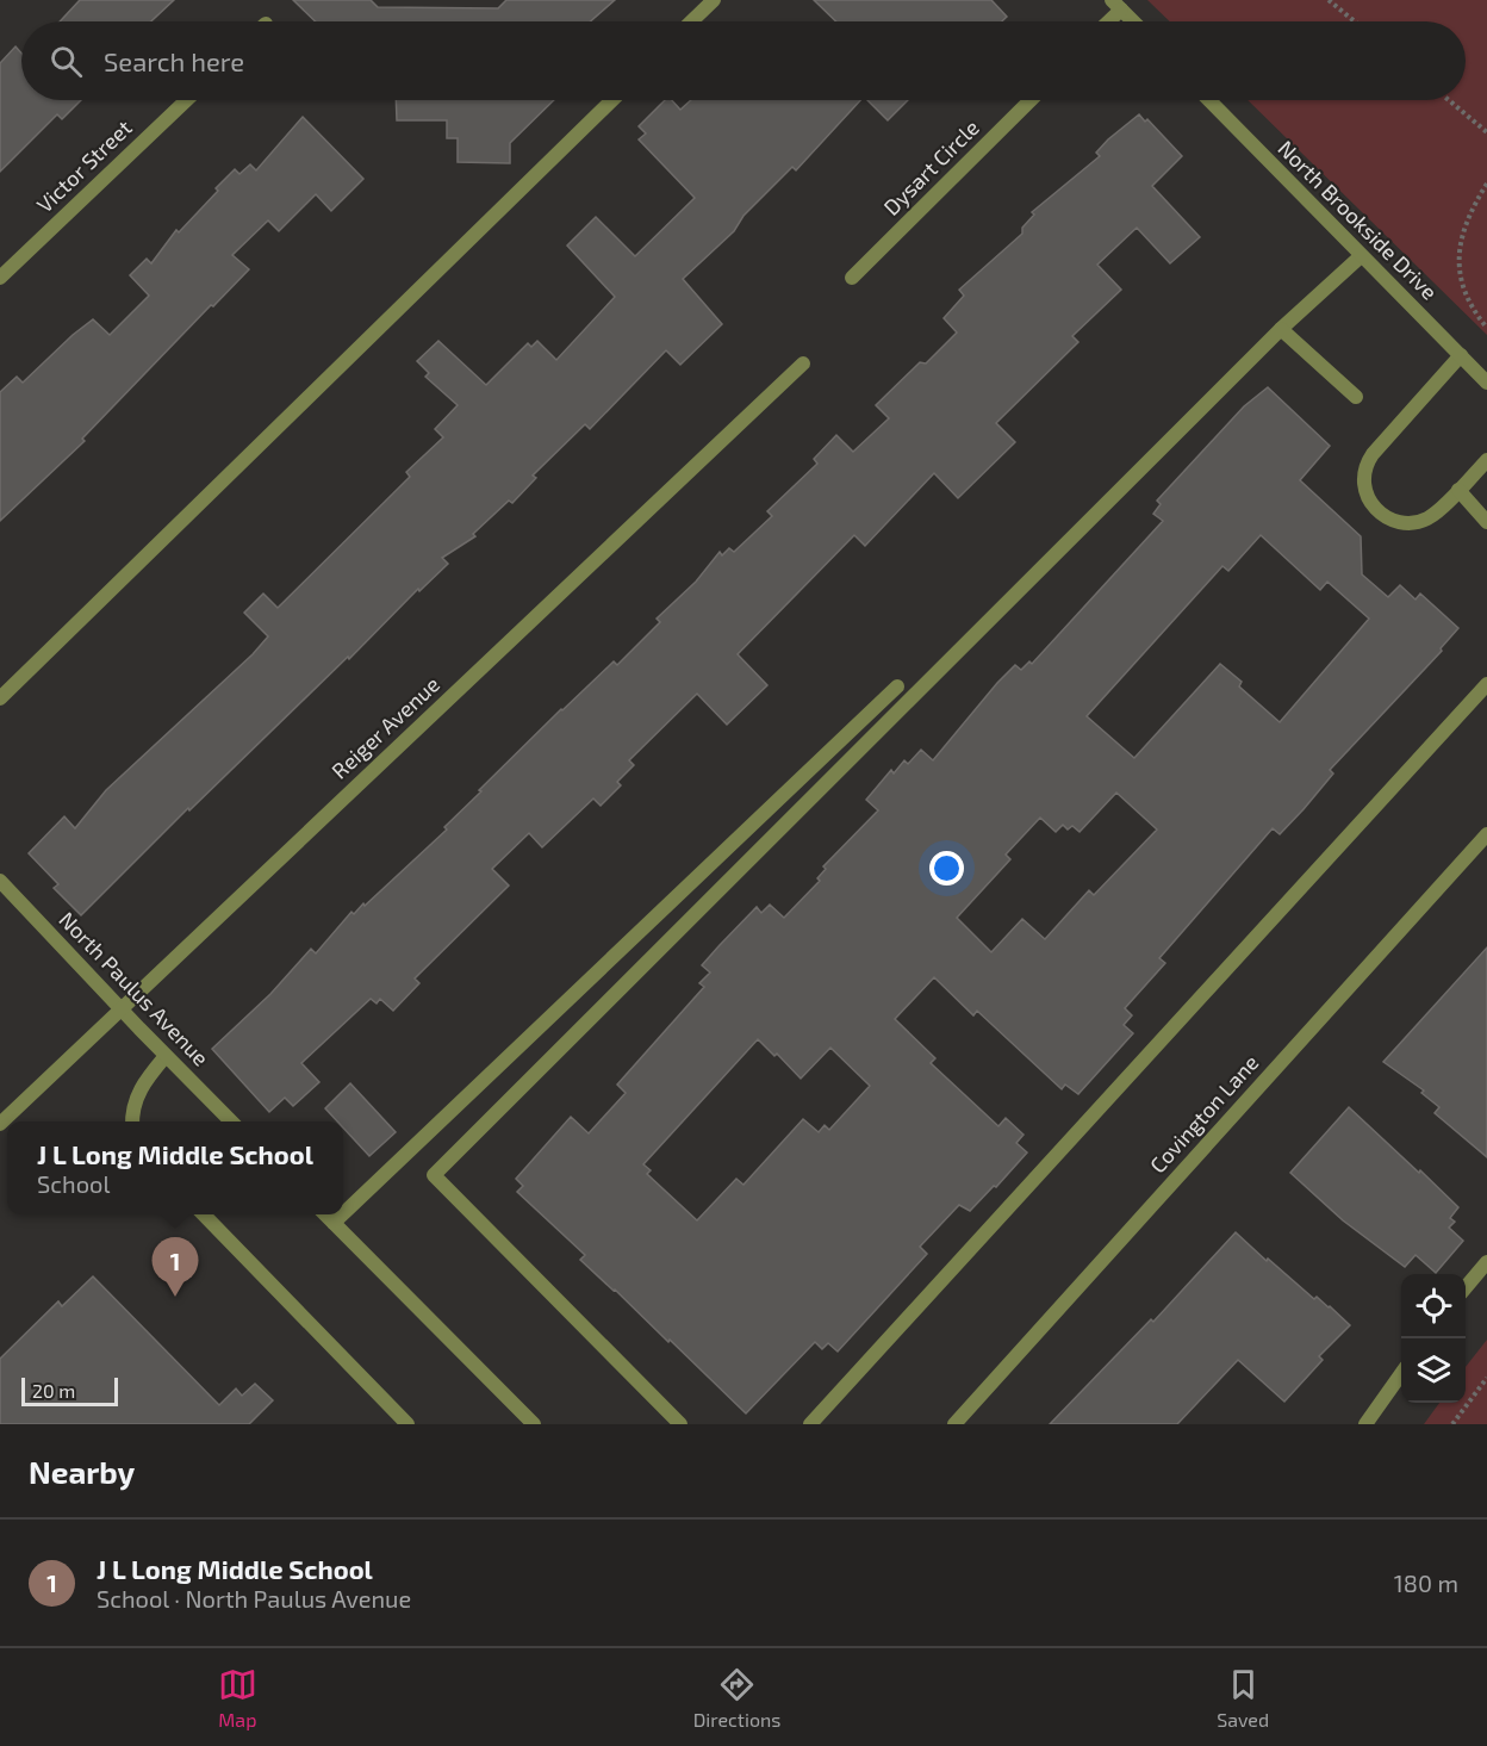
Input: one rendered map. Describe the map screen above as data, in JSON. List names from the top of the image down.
{
  "streets": {
    "street": [
      "Victor Street",
      "Dysart Circle",
      "North Brookside Drive",
      "Reiger Avenue",
      "North Paulus Avenue",
      "Covington Lane"
    ]
  },
  "crossings": [
    ["Reiger Avenue", "North Paulus Avenue"]
  ],
  "scale_bar": "20 m",
  "page": {
    "search": "Search here",
    "popup": ["J L Long Middle School", "School"],
    "pins": "1",
    "scale": "20 m",
    "heading": "Nearby",
    "list": [
      {
        "mark": "1",
        "name": "J L Long Middle School",
        "note": "School · North Paulus Avenue",
        "value": "180 m"
      }
    ],
    "nav": ["Map", "Directions", "Saved"]
  }
}
